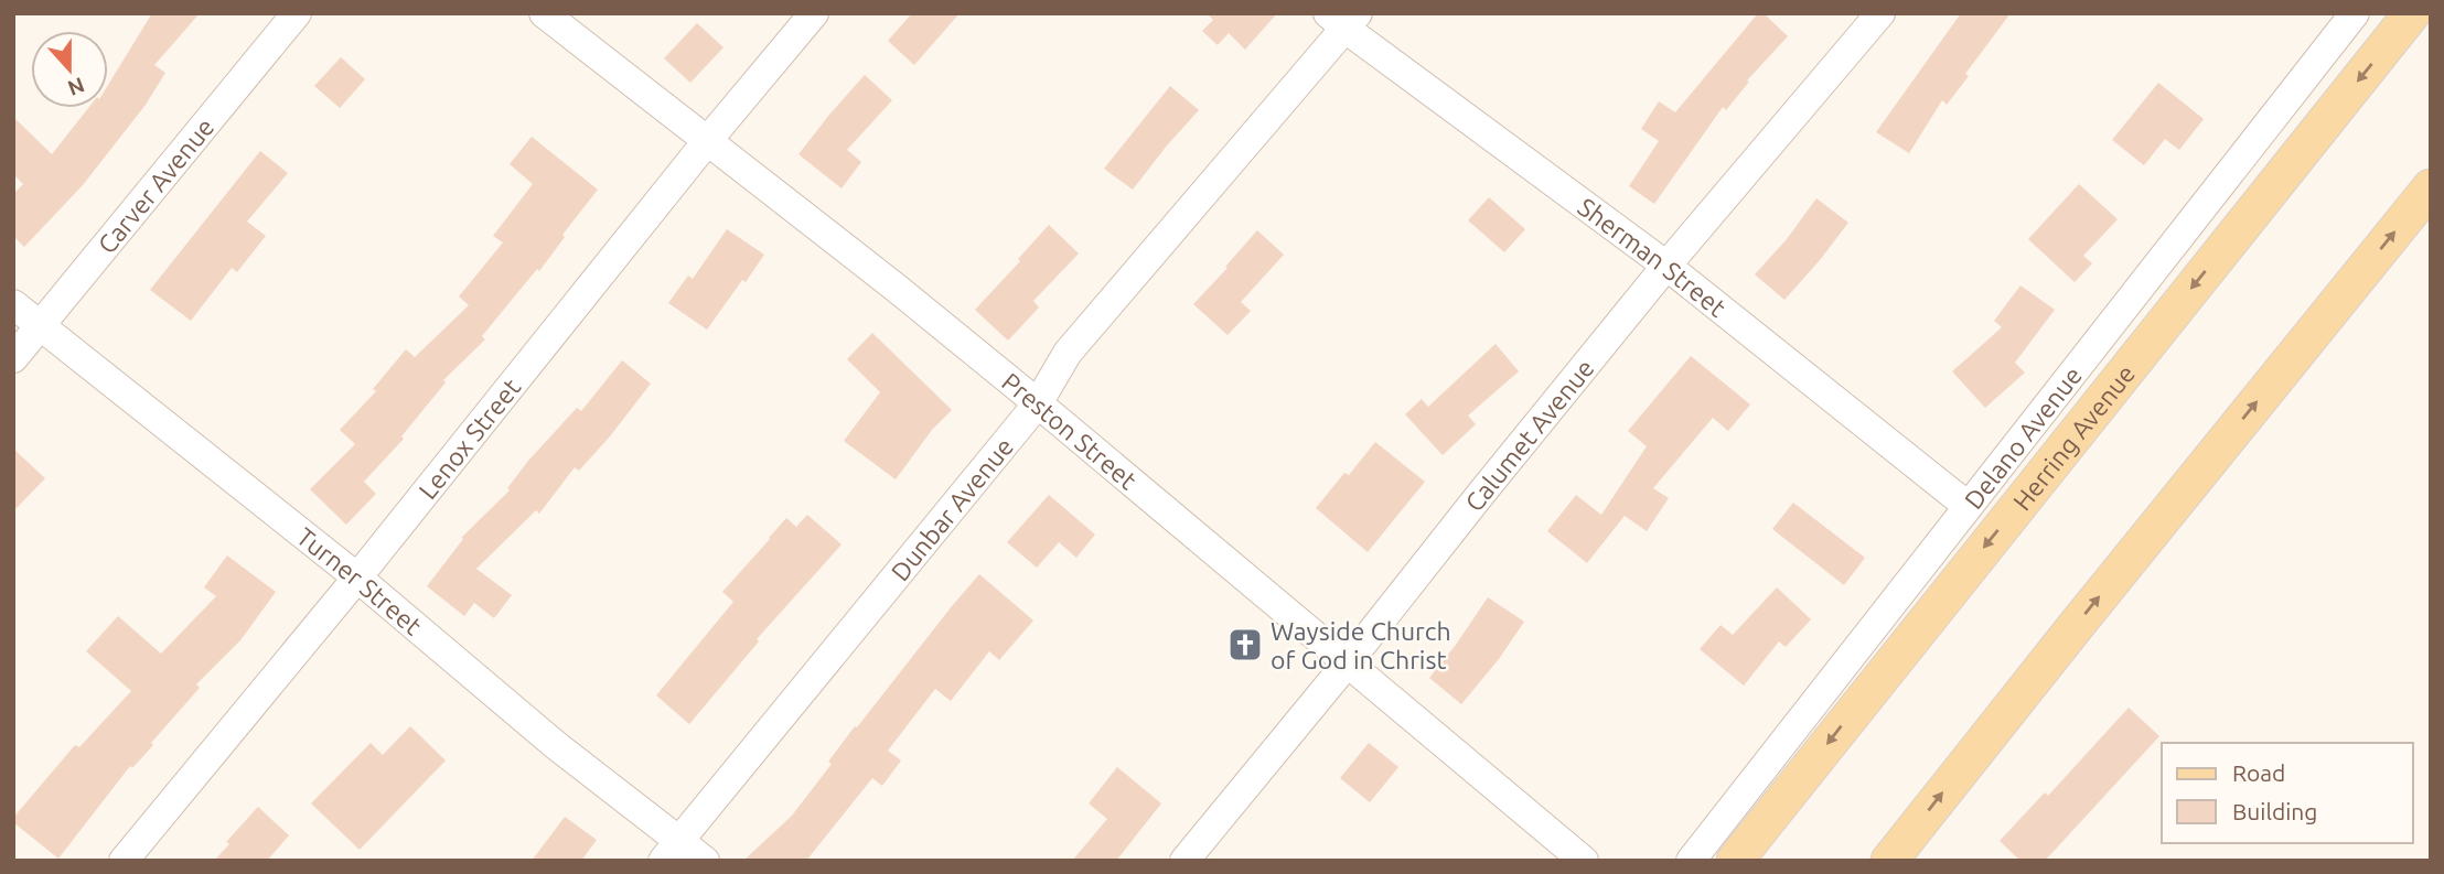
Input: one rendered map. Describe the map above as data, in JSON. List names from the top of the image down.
{
  "streets": {
    "main road": ["Herring Avenue"],
    "street": [
      "Carver Avenue",
      "Sherman Street",
      "Preston Street",
      "Calumet Avenue",
      "Delano Avenue",
      "Lenox Street",
      "Dunbar Avenue",
      "Turner Street"
    ]
  },
  "crossings": [
    ["Carver Avenue", "Turner Street"],
    ["Sherman Street", "Calumet Avenue"],
    ["Sherman Street", "Delano Avenue"],
    ["Sherman Street", "Dunbar Avenue"],
    ["Preston Street", "Calumet Avenue"],
    ["Preston Street", "Lenox Street"],
    ["Preston Street", "Dunbar Avenue"],
    ["Lenox Street", "Turner Street"],
    ["Dunbar Avenue", "Turner Street"]
  ],
  "places": {
    "church": ["Wayside Church of God in Christ"]
  },
  "legend": ["Road", "Building"],
  "north": "bottom"
}
